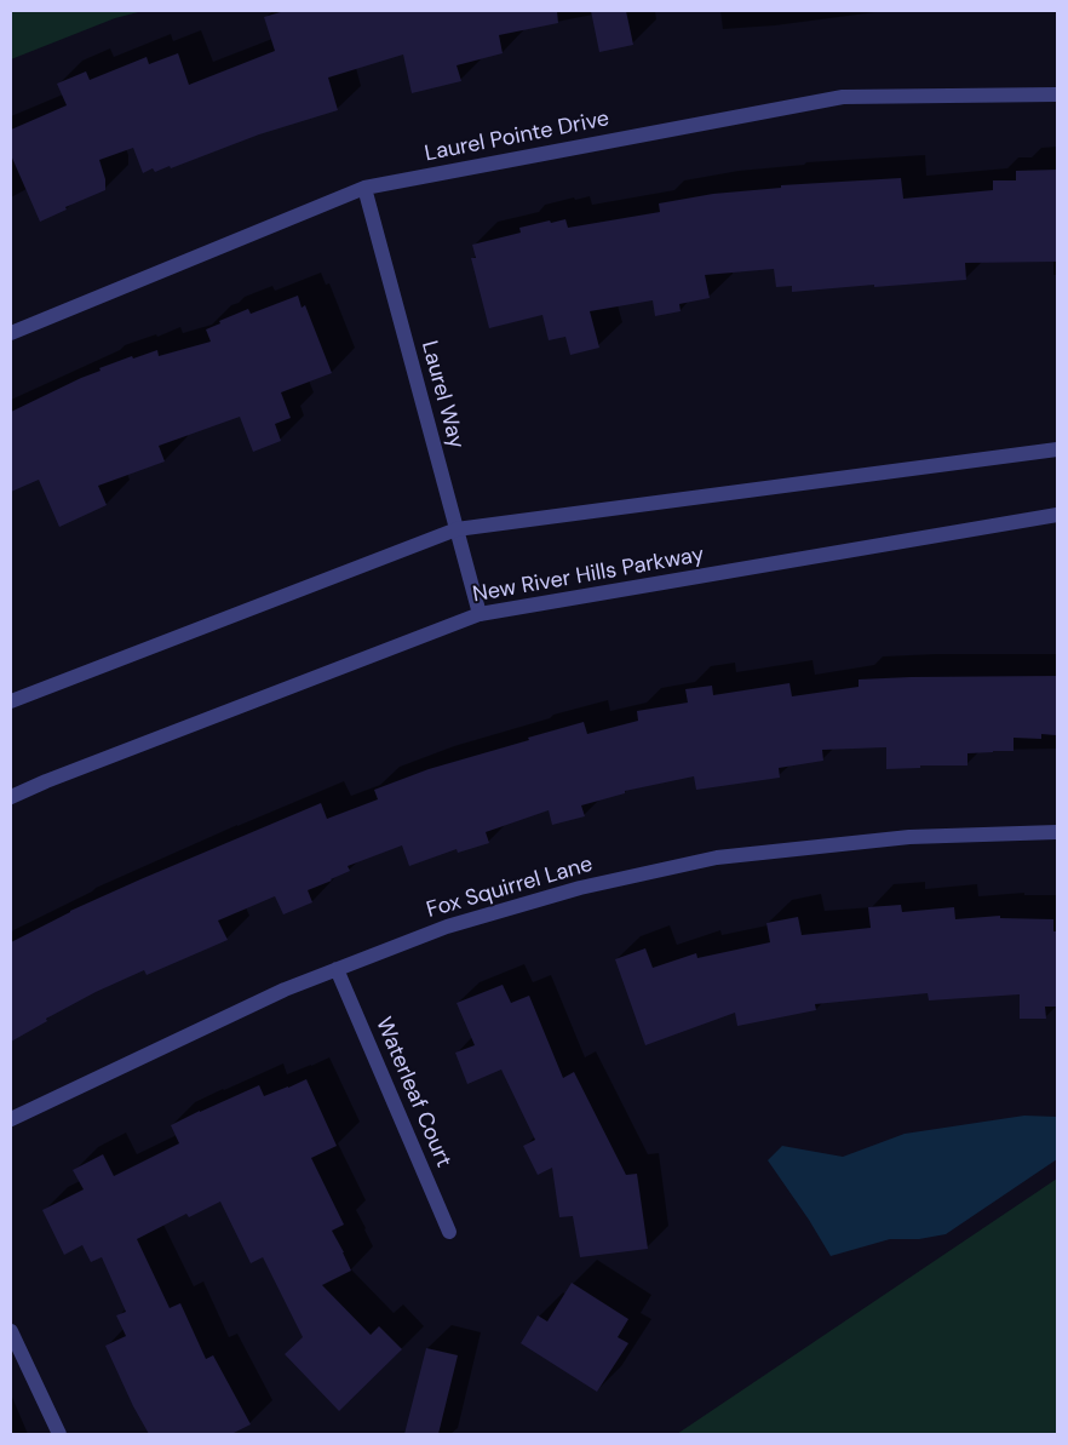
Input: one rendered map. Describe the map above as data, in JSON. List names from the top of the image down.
{
  "streets": {
    "street": [
      "Laurel Pointe Drive",
      "Laurel Way",
      "New River Hills Parkway",
      "Fox Squirrel Lane",
      "Waterleaf Court"
    ]
  },
  "crossings": [
    ["Laurel Pointe Drive", "Laurel Way"],
    ["Laurel Way", "New River Hills Parkway"],
    ["Fox Squirrel Lane", "Waterleaf Court"]
  ]
}
